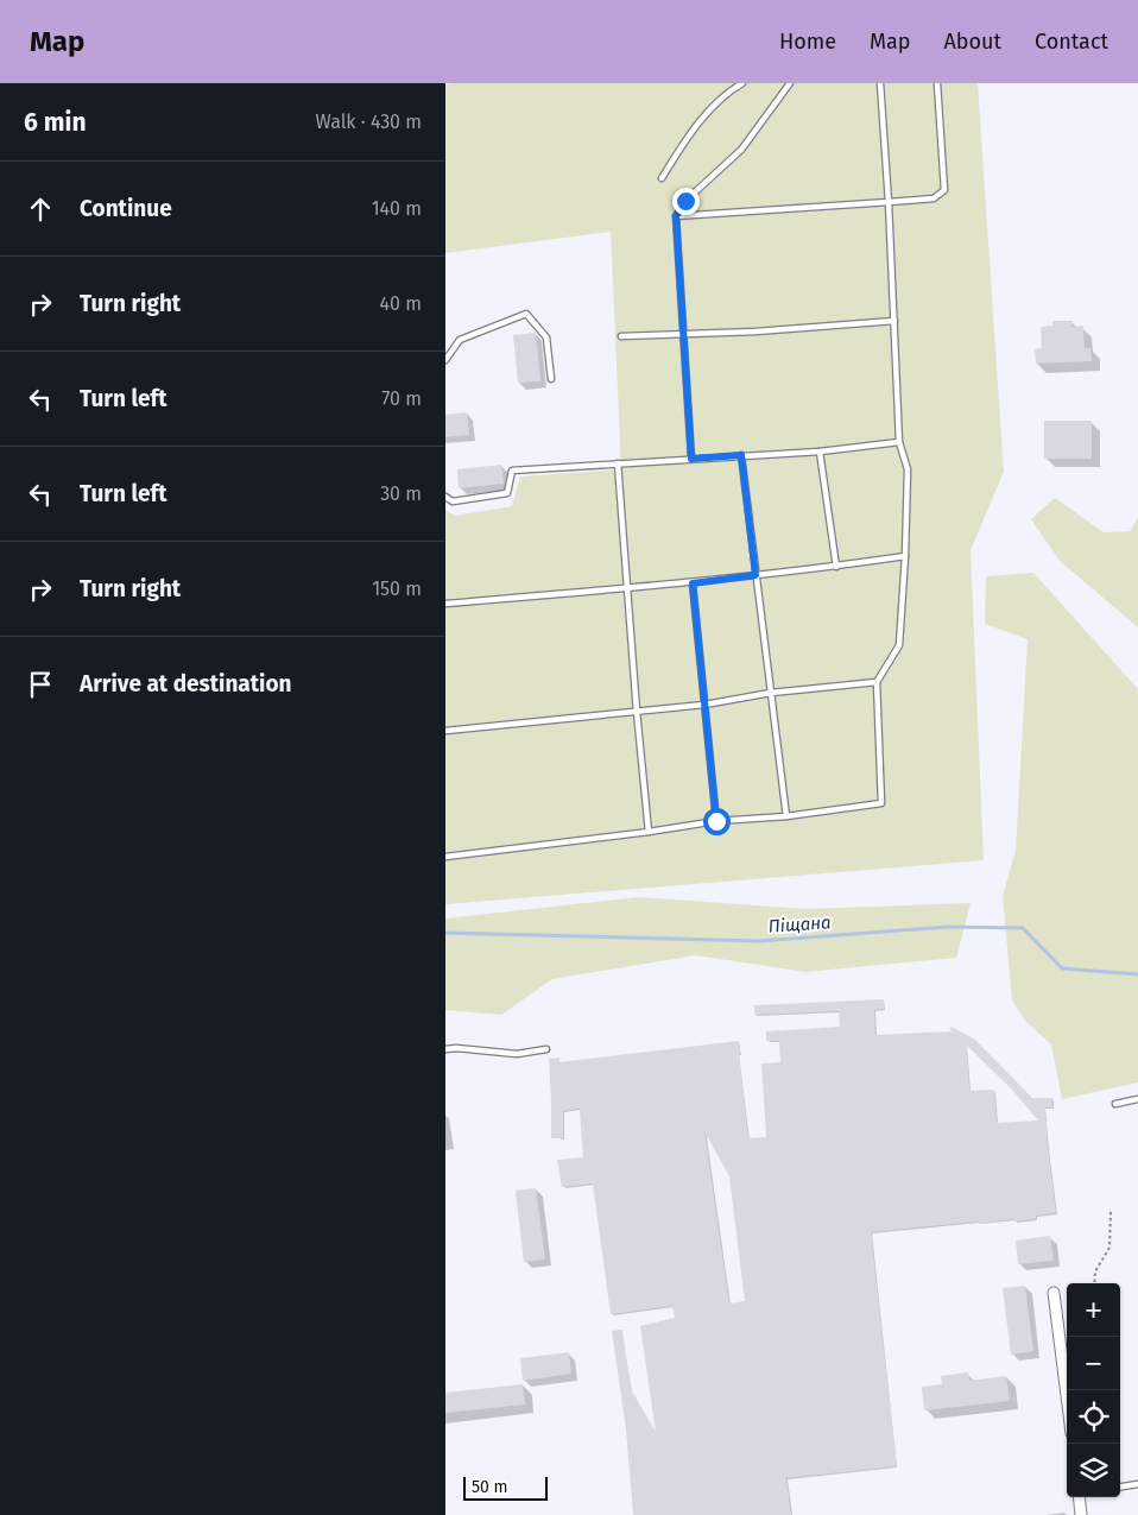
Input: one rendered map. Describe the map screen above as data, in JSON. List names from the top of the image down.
{
  "water": ["Піщана"],
  "scale_bar": "50 m",
  "page": {
    "header": "Map",
    "nav": [
      "Home",
      "Map",
      "About",
      "Contact"
    ],
    "heading": ["6 min", "Walk · 430 m"],
    "list": [
      ["Continue", "140 m"],
      ["Turn right", "40 m"],
      ["Turn left", "70 m"],
      ["Turn left", "30 m"],
      ["Turn right", "150 m"],
      "Arrive at destination"
    ],
    "map_buttons": ["+", "−"],
    "scale": "50 m"
  }
}
